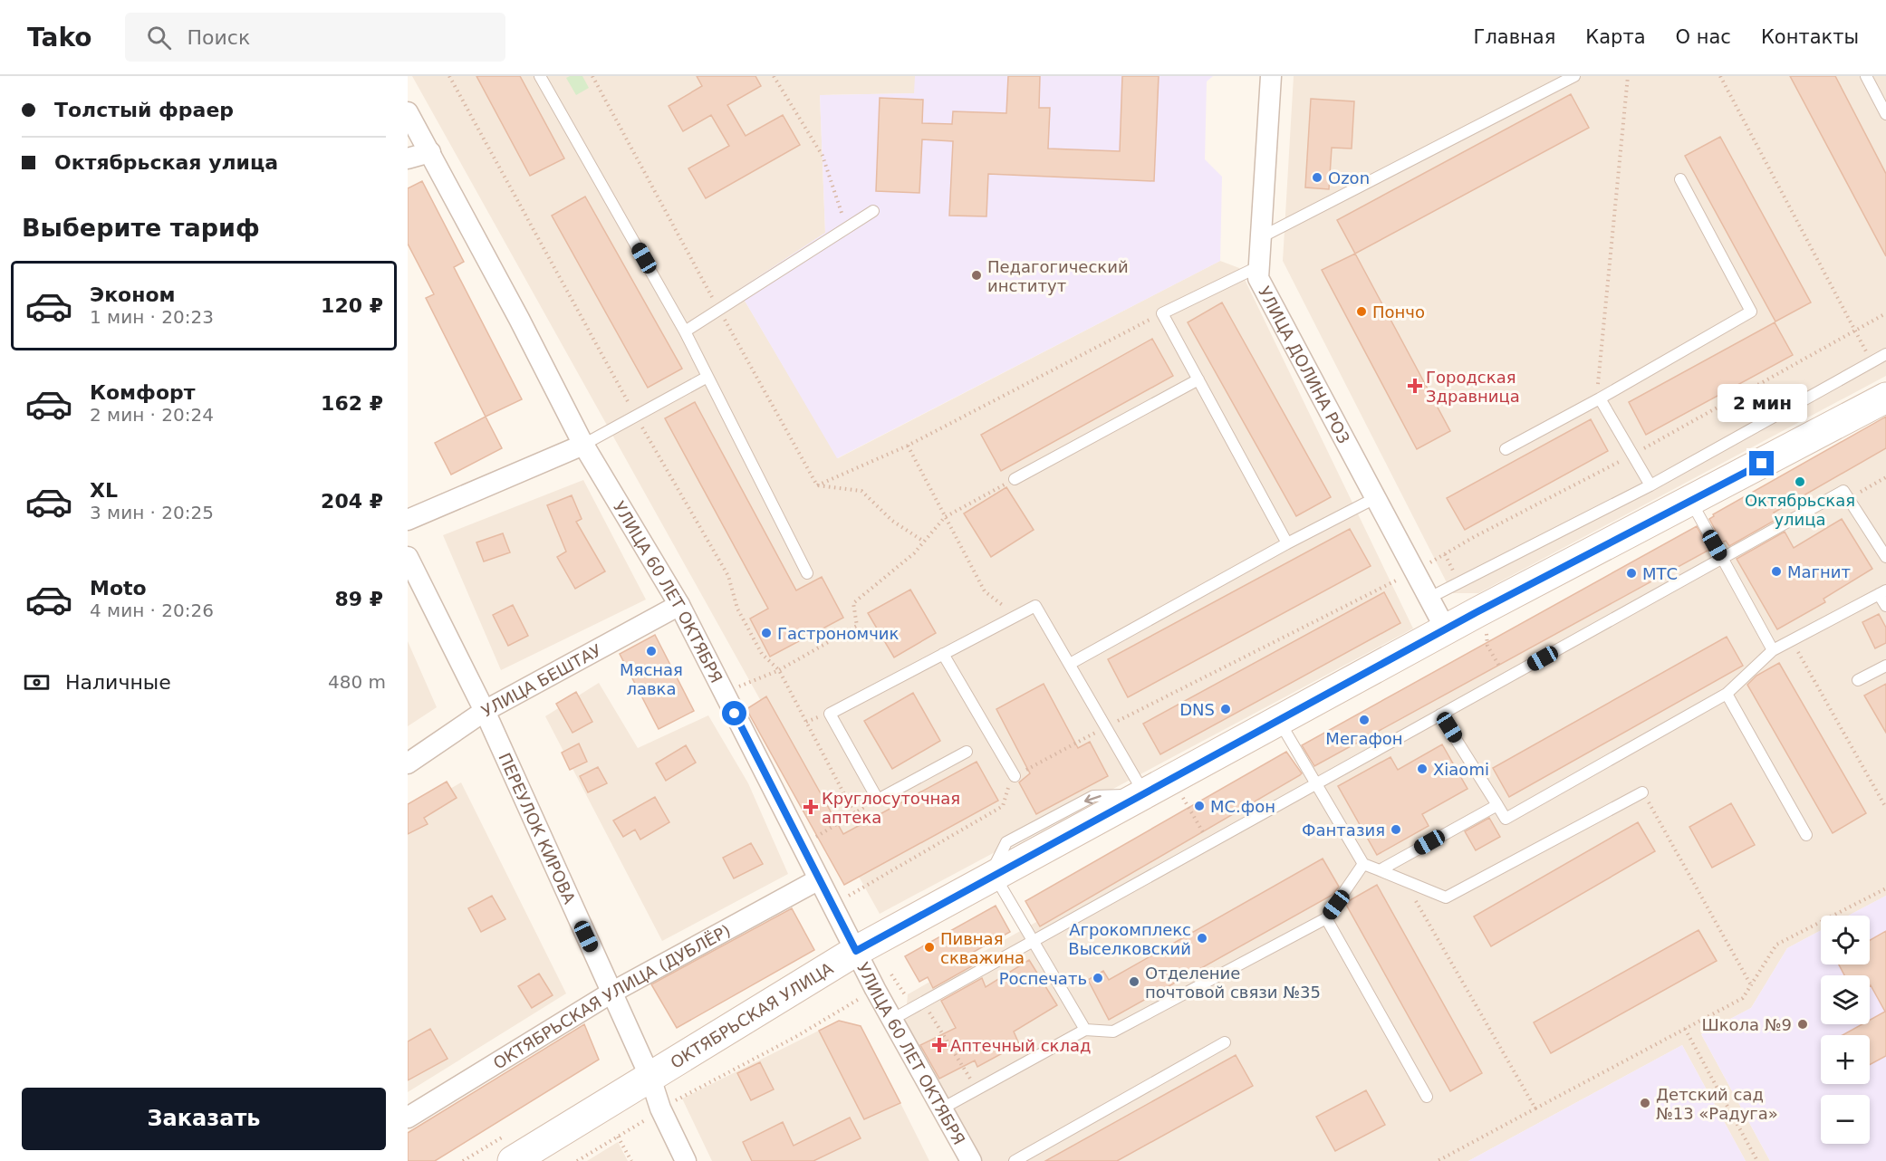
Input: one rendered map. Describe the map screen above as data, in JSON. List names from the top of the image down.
{
  "streets": {
    "main road": ["ОКТЯБРЬСКАЯ УЛИЦА"],
    "street": [
      "УЛИЦА ДОЛИНА РОЗ",
      "УЛИЦА 60 ЛЕТ ОКТЯБРЯ",
      "УЛИЦА БЕШТАУ",
      "ПЕРЕУЛОК КИРОВА",
      "ОКТЯБРЬСКАЯ УЛИЦА (ДУБЛЁР)"
    ]
  },
  "crossings": [
    ["УЛИЦА ДОЛИНА РОЗ", "ОКТЯБРЬСКАЯ УЛИЦА"],
    ["УЛИЦА 60 ЛЕТ ОКТЯБРЯ", "УЛИЦА БЕШТАУ"],
    ["УЛИЦА 60 ЛЕТ ОКТЯБРЯ", "ОКТЯБРЬСКАЯ УЛИЦА (ДУБЛЁР)"],
    ["УЛИЦА 60 ЛЕТ ОКТЯБРЯ", "ОКТЯБРЬСКАЯ УЛИЦА"],
    ["УЛИЦА БЕШТАУ", "ПЕРЕУЛОК КИРОВА"],
    ["ПЕРЕУЛОК КИРОВА", "ОКТЯБРЬСКАЯ УЛИЦА (ДУБЛЁР)"],
    ["ПЕРЕУЛОК КИРОВА", "ОКТЯБРЬСКАЯ УЛИЦА"]
  ],
  "places": {
    "other": [
      "Ozon",
      "Педагогический институт",
      "Пончо",
      "Октябрьская улица",
      "Магнит",
      "МТС",
      "Гастрономчик",
      "Мясная лавка",
      "DNS",
      "Мегафон",
      "Xiaomi",
      "МС.фон",
      "Фантазия",
      "Агрокомплекс Выселковский",
      "Пивная скважина",
      "Роспечать",
      "Отделение почтовой связи №35",
      "Школа №9",
      "Детский сад №13 «Радуга»"
    ],
    "health": ["Городская Здравница", "Круглосуточная аптека", "Аптечный склад"]
  },
  "page": {
    "header": "Tako",
    "search": "Поиск",
    "nav": [
      "Главная",
      "Карта",
      "О нас",
      "Контакты"
    ],
    "banner": ["Толстый фраер", "Октябрьская улица"],
    "heading": "Выберите тариф",
    "list": [
      {
        "name": "Эконом",
        "note": "1 мин · 20:23",
        "value": "120 ₽"
      },
      {
        "name": "Комфорт",
        "note": "2 мин · 20:24",
        "value": "162 ₽"
      },
      {
        "name": "XL",
        "note": "3 мин · 20:25",
        "value": "204 ₽"
      },
      {
        "name": "Moto",
        "note": "4 мин · 20:26",
        "value": "89 ₽"
      }
    ],
    "bubble": "2 мин",
    "pay": ["Наличные", "480 m"],
    "map_buttons": ["+", "−"],
    "buttons": "Заказать"
  }
}
